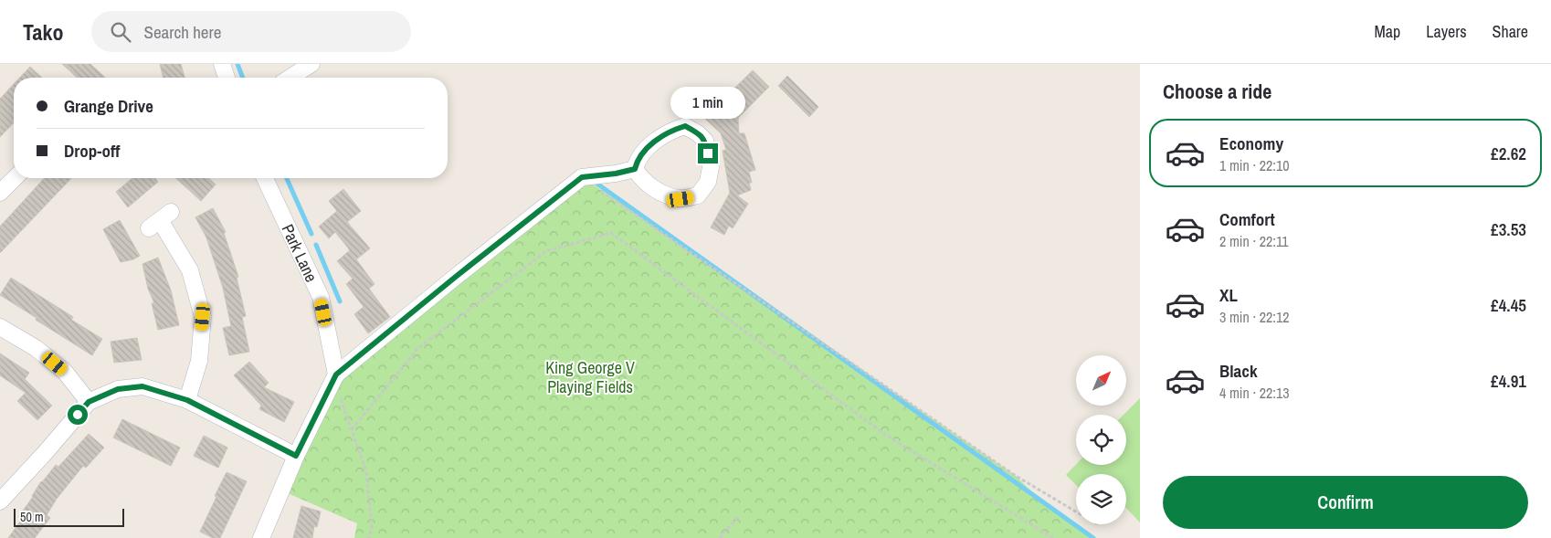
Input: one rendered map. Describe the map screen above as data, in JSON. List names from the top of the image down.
{
  "streets": {
    "street": ["Park Lane"]
  },
  "parks": ["King George V Playing Fields"],
  "scale_bar": "50 m",
  "north": "top right",
  "page": {
    "header": "Tako",
    "search": "Search here",
    "nav": ["Map", "Layers", "Share"],
    "heading": "Choose a ride",
    "banner": ["Grange Drive", "Drop-off"],
    "bubble": "1 min",
    "list": [
      {
        "name": "Economy",
        "note": "1 min · 22:10",
        "value": "£2.62"
      },
      {
        "name": "Comfort",
        "note": "2 min · 22:11",
        "value": "£3.53"
      },
      {
        "name": "XL",
        "note": "3 min · 22:12",
        "value": "£4.45"
      },
      {
        "name": "Black",
        "note": "4 min · 22:13",
        "value": "£4.91"
      }
    ],
    "buttons": "Confirm",
    "scale": "50 m"
  }
}
